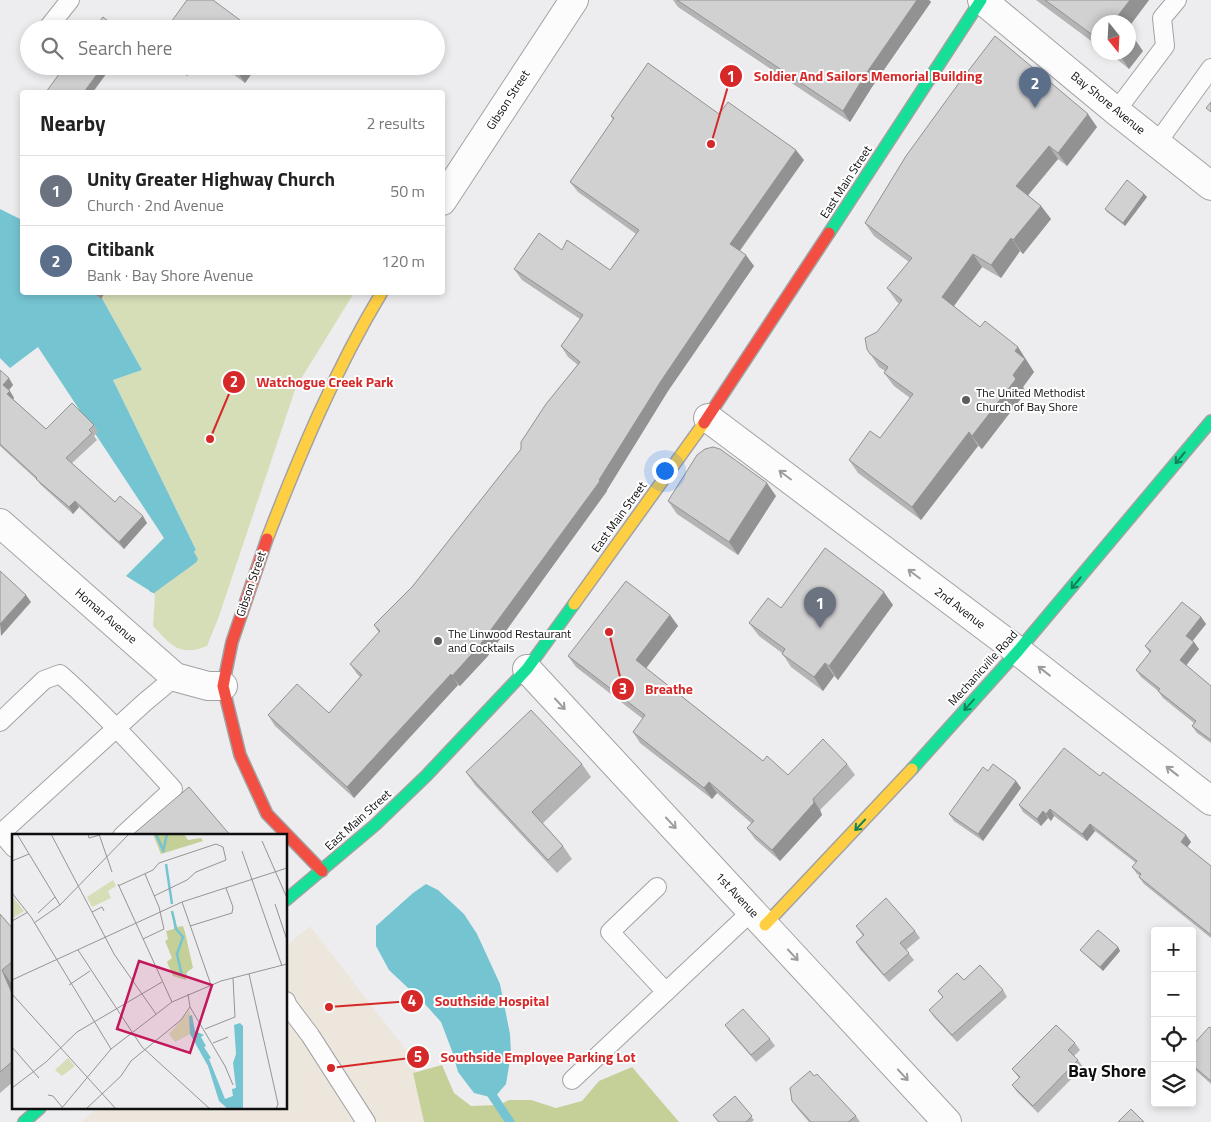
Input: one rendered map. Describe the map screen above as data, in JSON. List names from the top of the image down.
{
  "streets": {
    "street": [
      "Gibson Street",
      "Bay Shore Avenue",
      "East Main Street",
      "2nd Avenue",
      "Homan Avenue",
      "Mechanicville Road",
      "1st Avenue"
    ]
  },
  "crossings": [
    ["Gibson Street", "East Main Street"],
    ["Gibson Street", "Homan Avenue"],
    ["Bay Shore Avenue", "East Main Street"],
    ["East Main Street", "2nd Avenue"],
    ["East Main Street", "1st Avenue"],
    ["2nd Avenue", "Mechanicville Road"],
    ["Mechanicville Road", "1st Avenue"]
  ],
  "one_way": ["2nd Avenue", "Mechanicville Road", "1st Avenue"],
  "districts": ["Bay Shore"],
  "places": [
    "Soldier And Sailors Memorial Building",
    "The United Methodist Church of Bay Shore",
    "Watchogue Creek Park",
    "Breathe",
    "The Linwood Restaurant and Cocktails",
    "Southside Hospital",
    "Southside Employee Parking Lot"
  ],
  "north": "bottom",
  "page": {
    "search": "Search here",
    "pins": ["2", "1"],
    "heading": ["Nearby", "2 results"],
    "list": [
      {
        "mark": "1",
        "name": "Unity Greater Highway Church",
        "note": "Church · 2nd Avenue",
        "value": "50 m"
      },
      {
        "mark": "2",
        "name": "Citibank",
        "note": "Bank · Bay Shore Avenue",
        "value": "120 m"
      }
    ],
    "map_buttons": ["+", "−"]
  }
}
